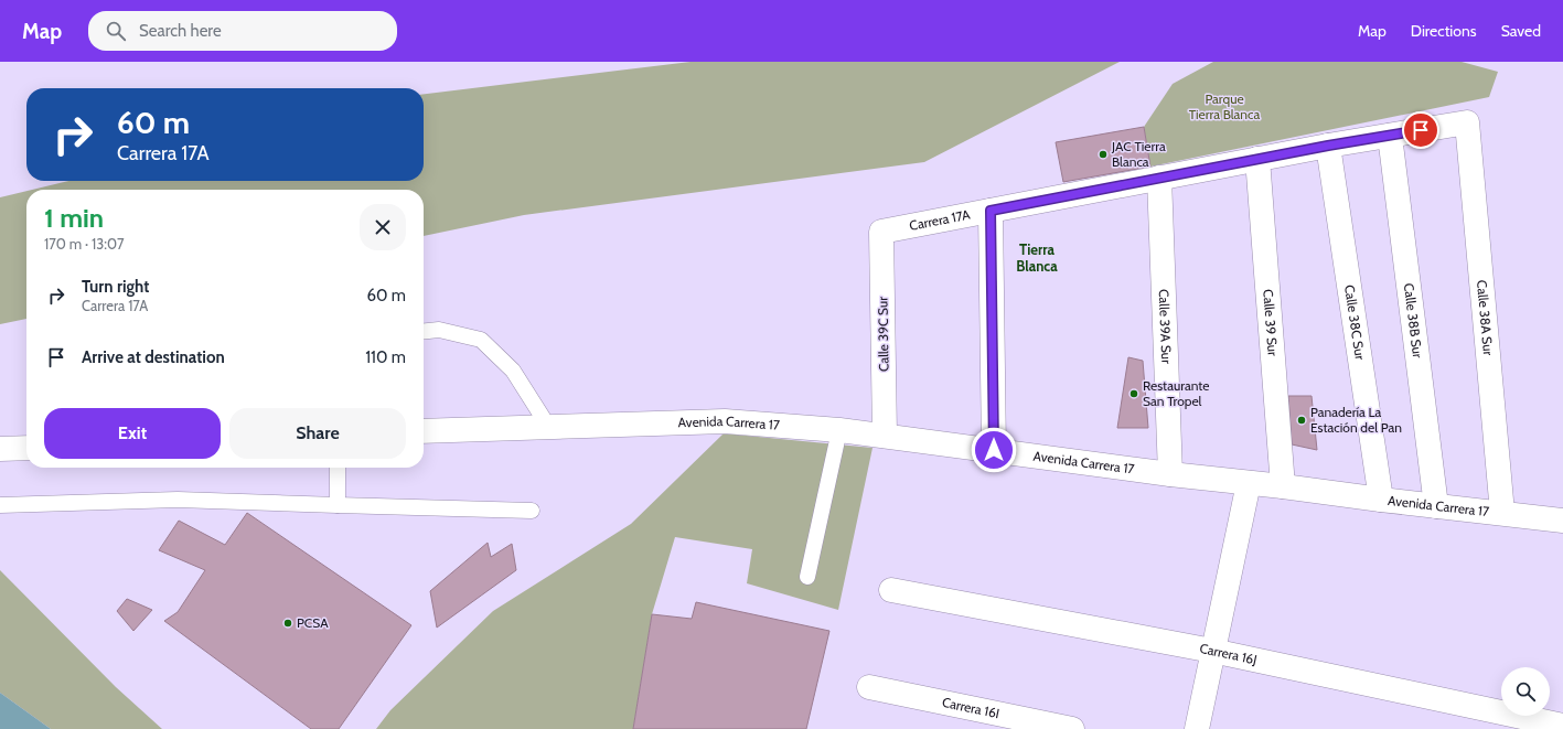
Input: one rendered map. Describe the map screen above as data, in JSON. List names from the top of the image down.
{
  "streets": {
    "street": [
      "Carrera 17A",
      "Calle 38A Sur",
      "Calle 38B Sur",
      "Calle 38C Sur",
      "Calle 39 Sur",
      "Calle 39A Sur",
      "Calle 39C Sur",
      "Avenida Carrera 17",
      "Carrera 16J",
      "Carrera 16I"
    ]
  },
  "crossings": [
    ["Carrera 17A", "Calle 38A Sur"],
    ["Carrera 17A", "Calle 38B Sur"],
    ["Carrera 17A", "Calle 38C Sur"],
    ["Carrera 17A", "Calle 39 Sur"],
    ["Carrera 17A", "Calle 39A Sur"],
    ["Carrera 17A", "Calle 39C Sur"],
    ["Calle 38A Sur", "Avenida Carrera 17"],
    ["Calle 38B Sur", "Avenida Carrera 17"],
    ["Calle 38C Sur", "Avenida Carrera 17"],
    ["Calle 39 Sur", "Avenida Carrera 17"],
    ["Calle 39A Sur", "Avenida Carrera 17"],
    ["Calle 39C Sur", "Avenida Carrera 17"]
  ],
  "districts": ["Tierra Blanca"],
  "parks": ["Parque Tierra Blanca"],
  "places": [
    "JAC Tierra Blanca",
    "Restaurante San Tropel",
    "Panadería La Estación del Pan",
    "PCSA"
  ],
  "page": {
    "header": "Map",
    "search": "Search here",
    "nav": ["Map", "Directions", "Saved"],
    "turn": ["60 m", "Carrera 17A"],
    "heading": ["1 min", "170 m · 13:07"],
    "list": [
      {
        "name": "Turn right",
        "note": "Carrera 17A",
        "value": "60 m"
      },
      {
        "name": "Arrive at destination",
        "value": "110 m"
      }
    ],
    "buttons": ["Exit", "Share"]
  }
}
